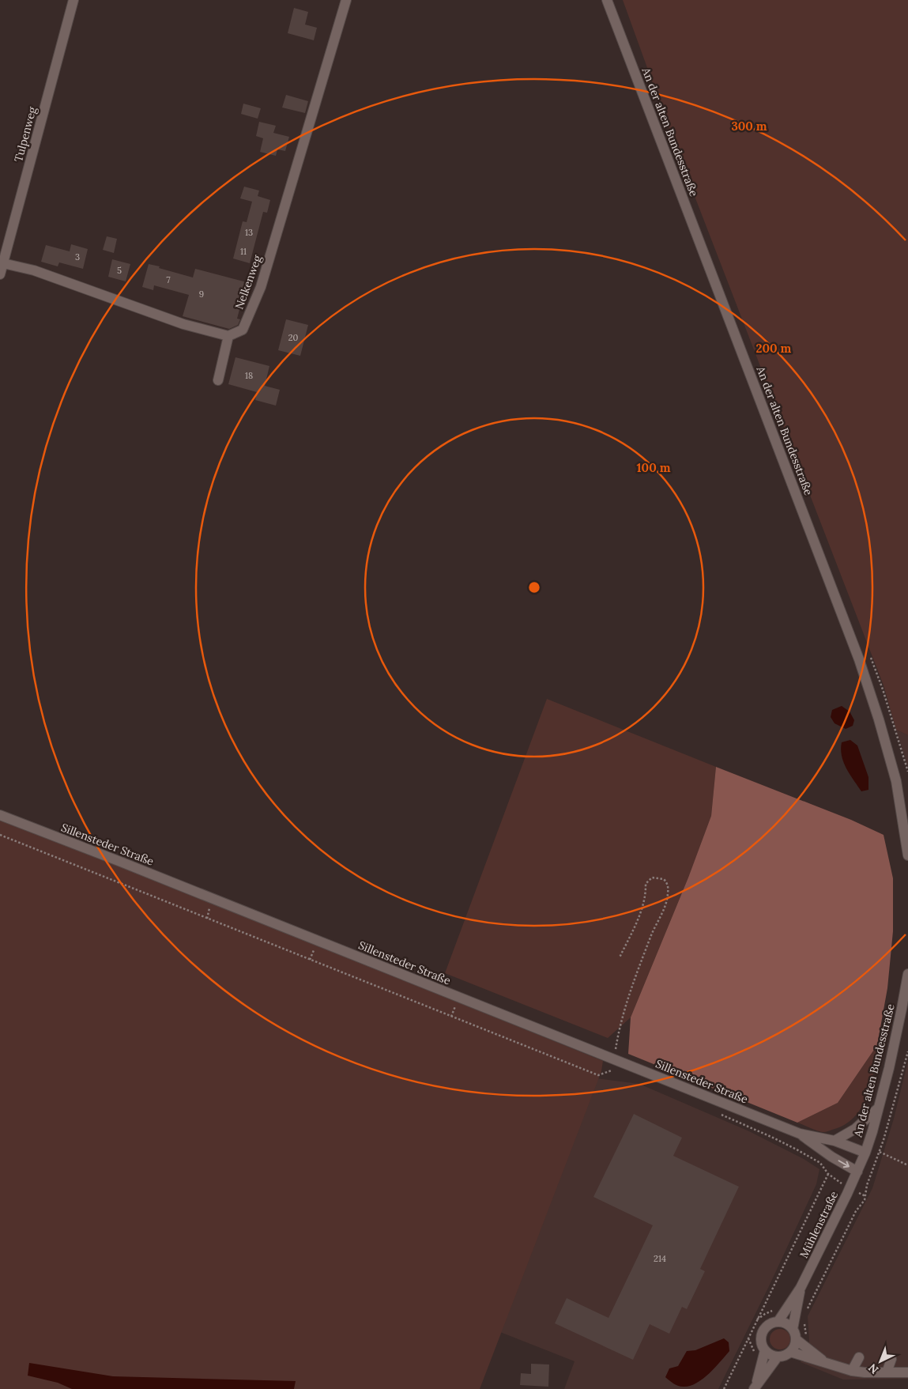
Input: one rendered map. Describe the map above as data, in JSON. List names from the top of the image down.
{
  "streets": {
    "street": [
      "An der alten Bundesstraße",
      "Tulpenweg",
      "Nelkenweg",
      "Sillensteder Straße",
      "Mühlenstraße"
    ]
  },
  "crossings": [
    ["An der alten Bundesstraße", "Sillensteder Straße"],
    ["An der alten Bundesstraße", "Mühlenstraße"],
    ["Sillensteder Straße", "Mühlenstraße"]
  ],
  "house_numbers": [
    "13",
    "11",
    "3",
    "5",
    "7",
    "9",
    "20",
    "18",
    "214"
  ],
  "north": "bottom left",
  "rings": ["300 m", "200 m", "100 m"]
}
